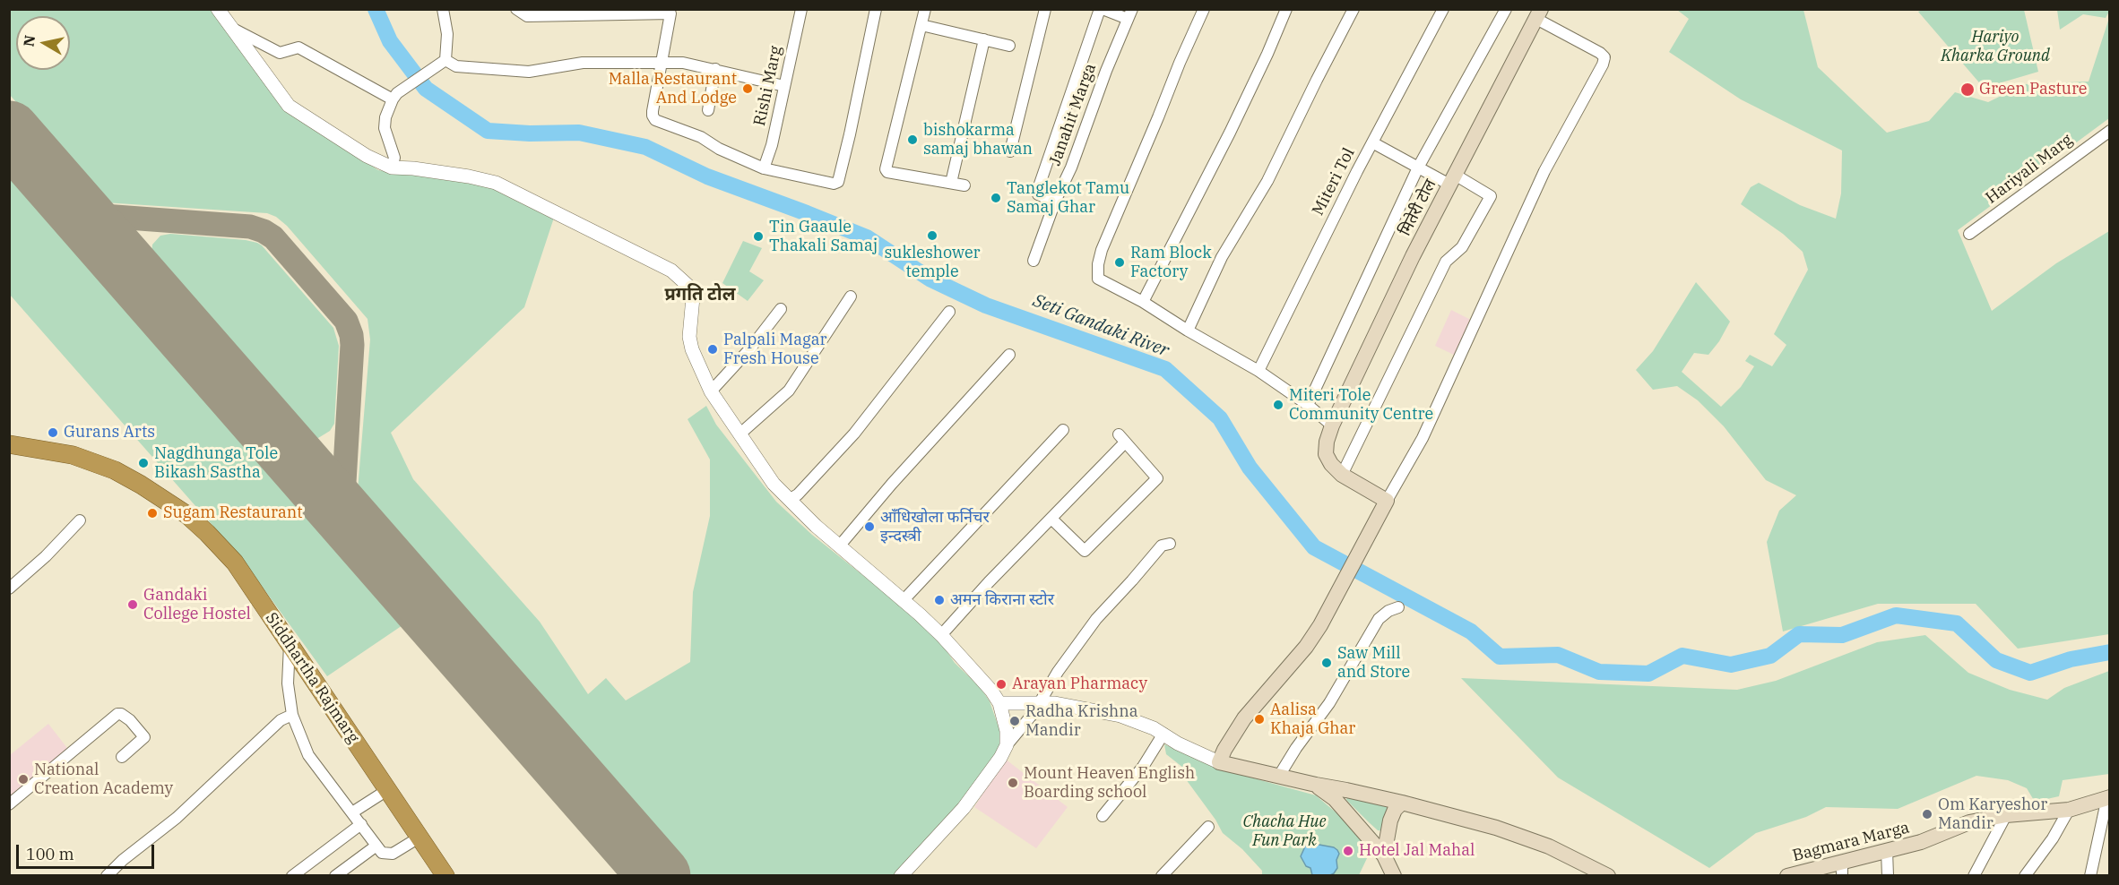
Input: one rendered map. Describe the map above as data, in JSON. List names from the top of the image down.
{
  "streets": {
    "highway": ["Siddhartha Rajmarg"],
    "main road": ["मितेरी टोल", "Bagmara Marga"],
    "street": [
      "Rishi Marg",
      "Janahit Marga",
      "Hariyali Marg",
      "Miteri Tol"
    ]
  },
  "districts": ["प्रगति टोल"],
  "water": ["Seti Gandaki River"],
  "parks": ["Hariyo Kharka Ground", "Chacha Hue Fun Park"],
  "places": [
    "Malla Restaurant And Lodge",
    "Green Pasture",
    "bishokarma samaj bhawan",
    "Tanglekot Tamu Samaj Ghar",
    "sukleshower temple",
    "Tin Gaaule Thakali Samaj",
    "Ram Block Factory",
    "Palpali Magar Fresh House",
    "Miteri Tole Community Centre",
    "Gurans Arts",
    "Nagdhunga Tole Bikash Sastha",
    "Sugam Restaurant",
    "आँधिखोला फर्निचर इन्दस्त्री",
    "अमन किराना स्टोर",
    "Gandaki College Hostel",
    "Saw Mill and Store",
    "Arayan Pharmacy",
    "Aalisa Khaja Ghar",
    "Radha Krishna Mandir",
    "National Creation Academy",
    "Mount Heaven English Boarding school",
    "Om Karyeshor Mandir",
    "Hotel Jal Mahal"
  ],
  "scale_bar": "100 m",
  "north": "left"
}
